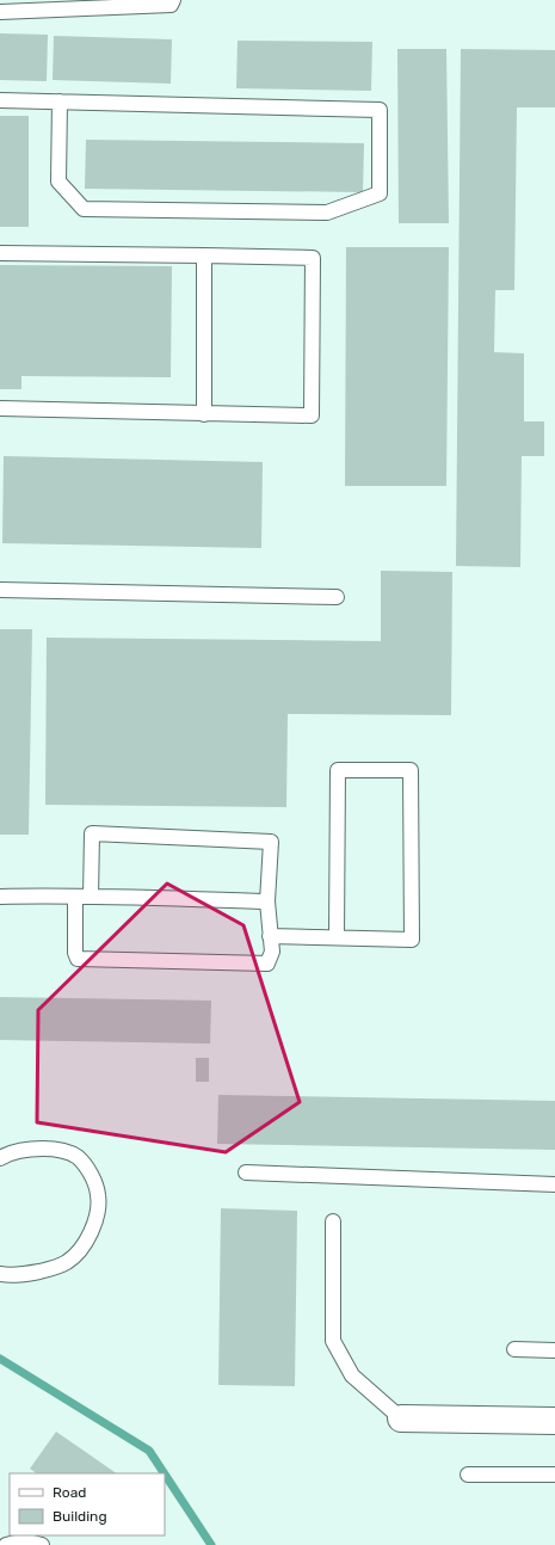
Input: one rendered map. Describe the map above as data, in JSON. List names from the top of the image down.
{
  "legend": ["Road", "Building"]
}
